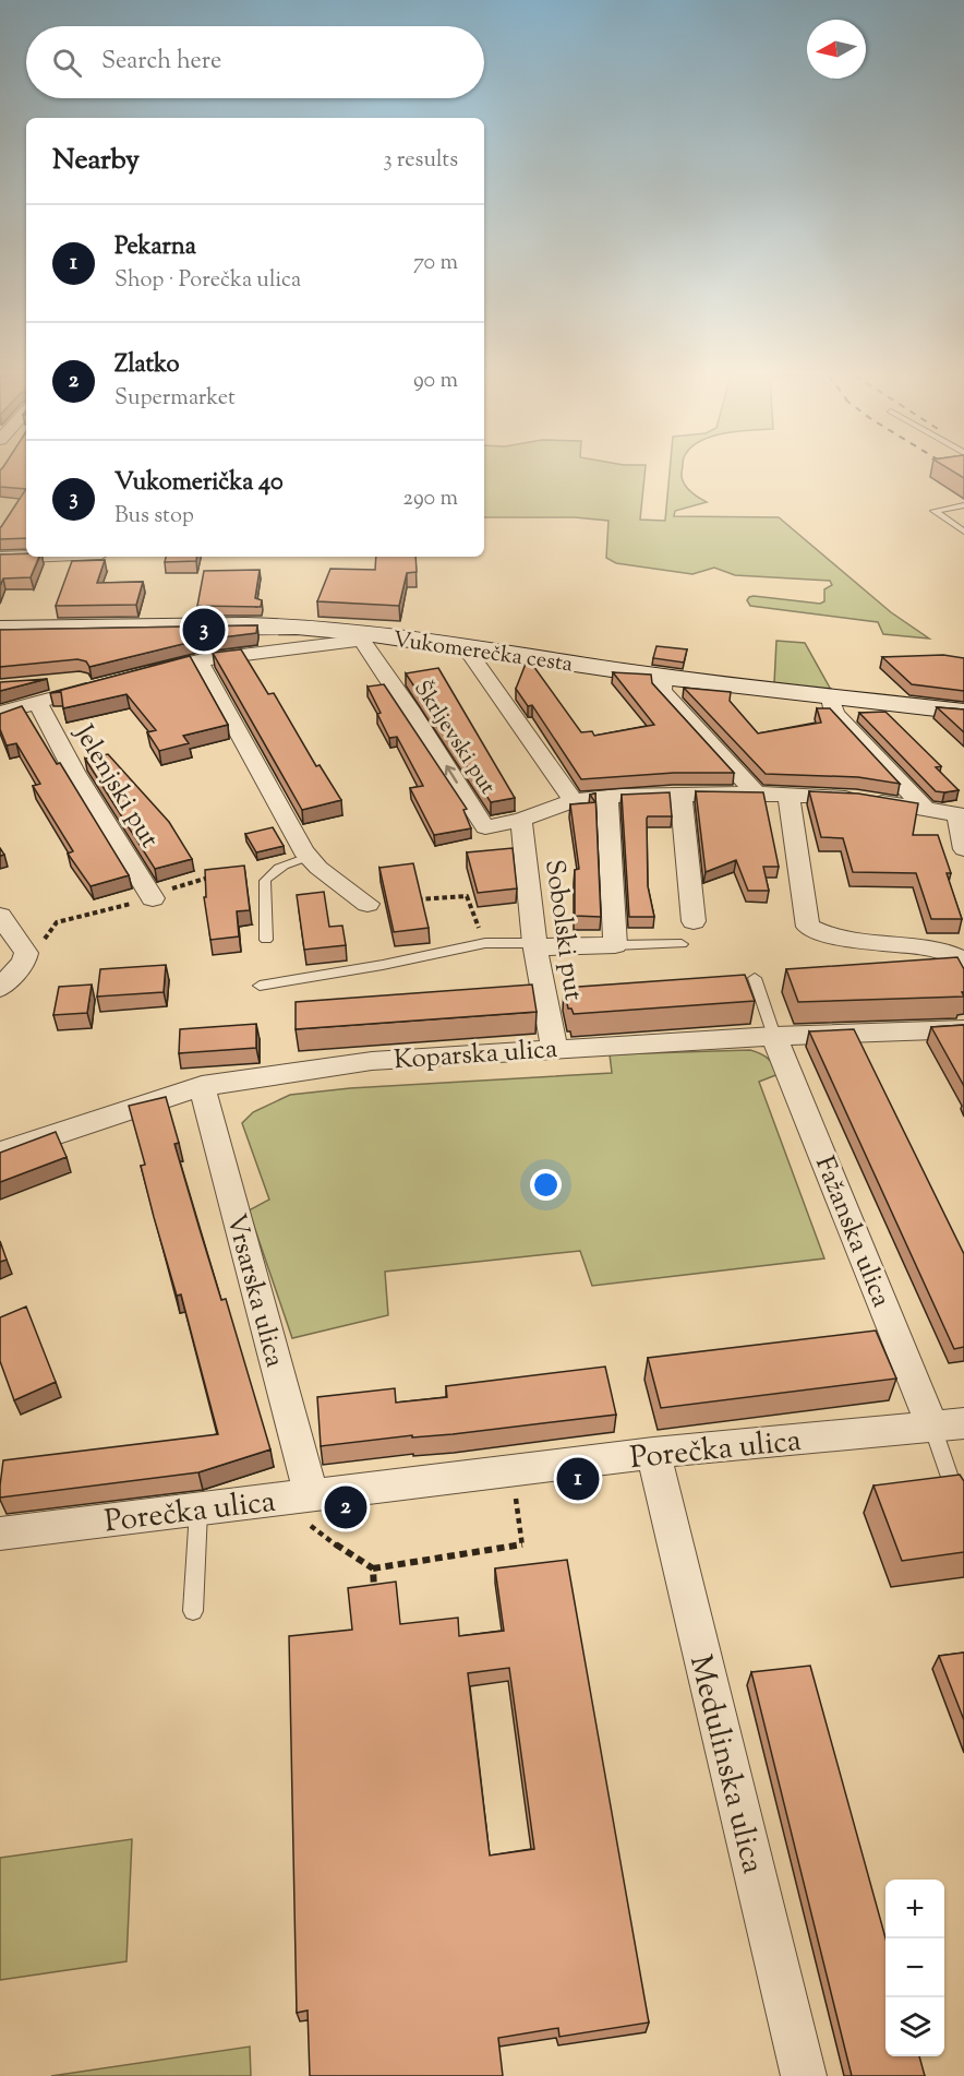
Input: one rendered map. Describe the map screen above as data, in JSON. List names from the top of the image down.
{
  "streets": {
    "street": [
      "Vukomerečka cesta",
      "Škrljevski put",
      "Jelenjski put",
      "Sobolski put",
      "Koparska ulica",
      "Fažanska ulica",
      "Vrsarska ulica",
      "Porečka ulica",
      "Medulinska ulica"
    ]
  },
  "crossings": [
    ["Vukomerečka cesta", "Škrljevski put"],
    ["Škrljevski put", "Sobolski put"],
    ["Sobolski put", "Koparska ulica"],
    ["Koparska ulica", "Fažanska ulica"],
    ["Koparska ulica", "Vrsarska ulica"],
    ["Fažanska ulica", "Porečka ulica"],
    ["Vrsarska ulica", "Porečka ulica"],
    ["Porečka ulica", "Medulinska ulica"]
  ],
  "north": "left",
  "page": {
    "search": "Search here",
    "heading": ["Nearby", "3 results"],
    "list": [
      {
        "mark": "1",
        "name": "Pekarna",
        "note": "Shop · Porečka ulica",
        "value": "70 m"
      },
      {
        "mark": "2",
        "name": "Zlatko",
        "note": "Supermarket",
        "value": "90 m"
      },
      {
        "mark": "3",
        "name": "Vukomerička 40",
        "note": "Bus stop",
        "value": "290 m"
      }
    ],
    "pins": ["3", "1", "2"],
    "map_buttons": ["+", "−"]
  }
}
